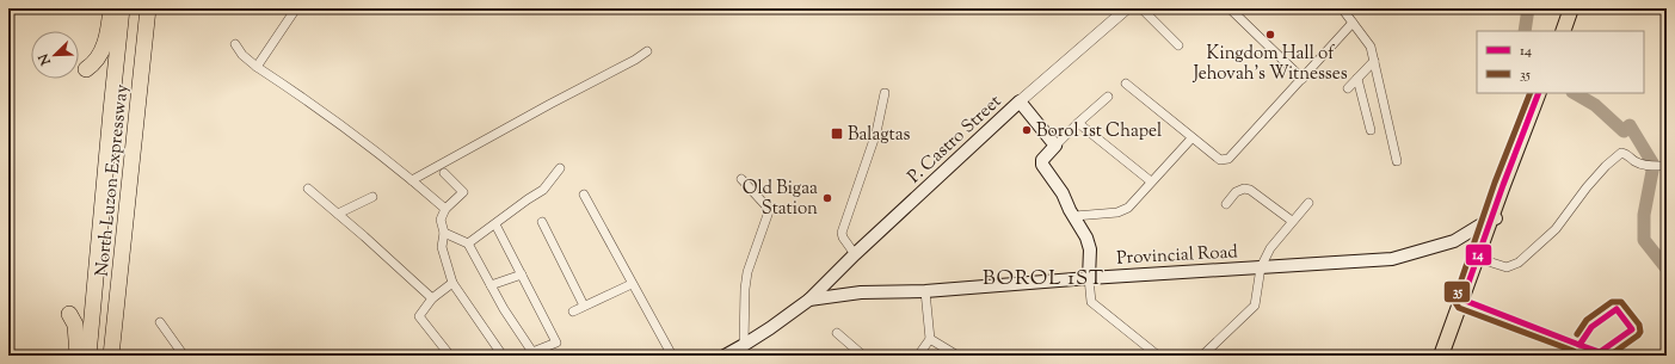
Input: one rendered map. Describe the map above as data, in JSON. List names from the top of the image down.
{
  "streets": {
    "highway": ["North Luzon Expressway"],
    "main road": ["P. Castro Street", "Provincial Road"]
  },
  "crossings": [
    ["P. Castro Street", "Provincial Road"]
  ],
  "districts": ["BOROL 1ST"],
  "places": {
    "other": ["Kingdom Hall of Jehovah's Witnesses", "Borol 1st Chapel", "Old Bigaa Station"],
    "transit": ["Balagtas"]
  },
  "lines": ["transit line 14", "transit line 35"],
  "legend": ["14", "35"],
  "north": "bottom left"
}
